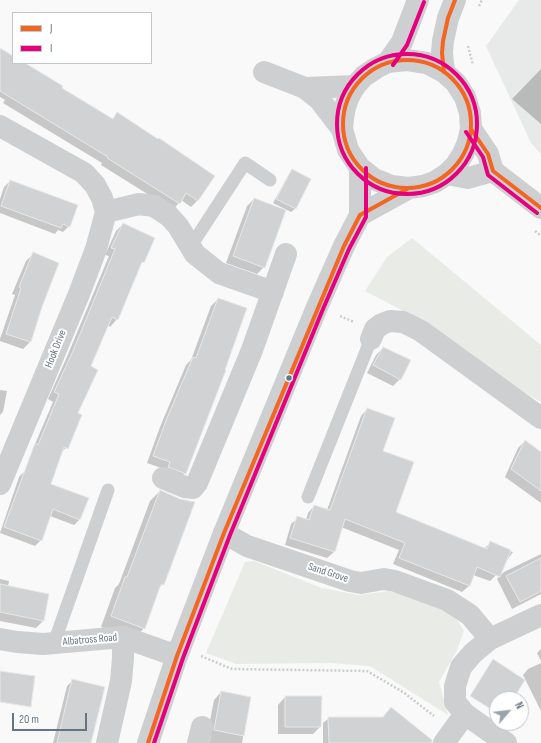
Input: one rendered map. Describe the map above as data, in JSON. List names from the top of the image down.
{
  "streets": {
    "street": ["Hook Drive", "Sand Grove", "Albatross Road"]
  },
  "lines": ["transit line J", "transit line I"],
  "legend": ["J", "I"],
  "scale_bar": "20 m",
  "north": "top right"
}
